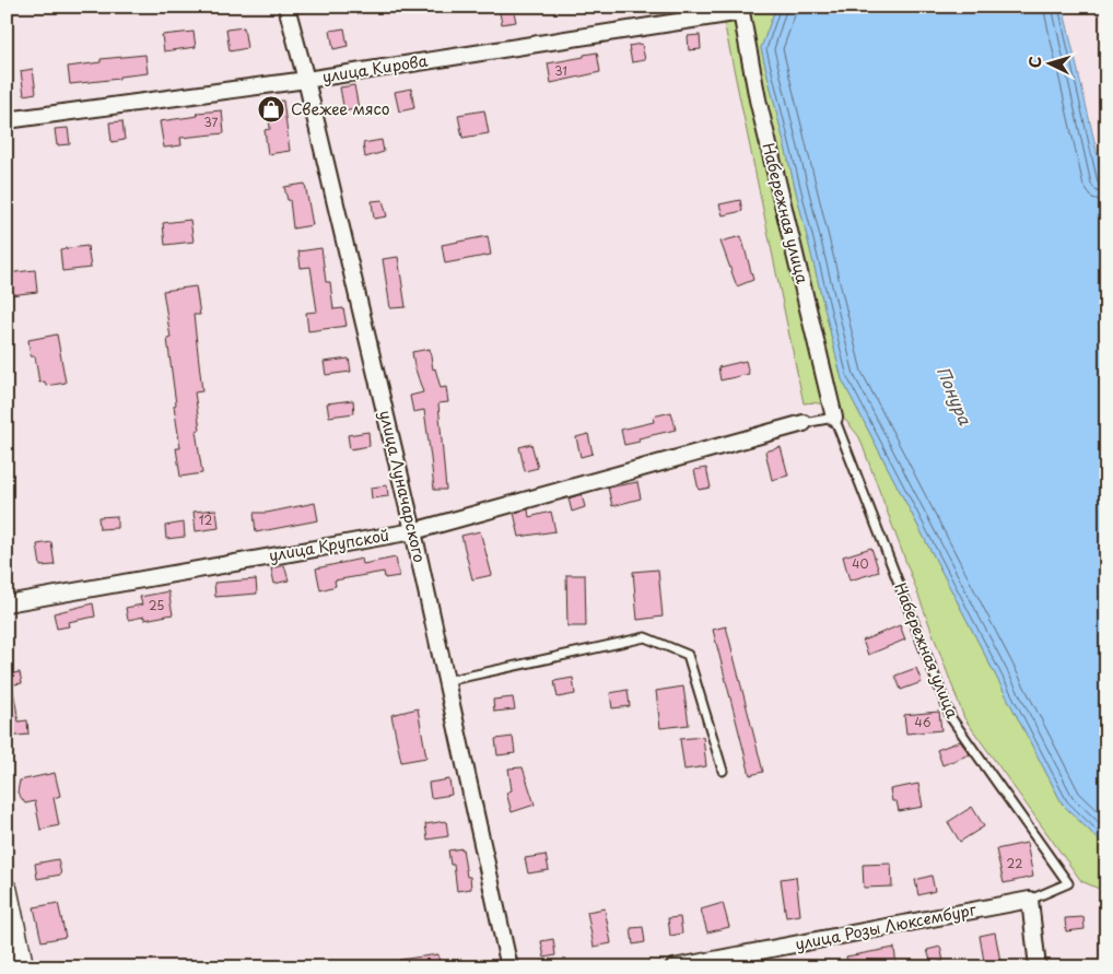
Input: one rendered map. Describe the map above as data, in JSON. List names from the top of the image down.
{
  "streets": {
    "street": [
      "улица Кирова",
      "Набережная улица",
      "улица Луначарского",
      "улица Крупской",
      "улица Розы Люксембург"
    ]
  },
  "crossings": [
    ["улица Кирова", "Набережная улица"],
    ["улица Кирова", "улица Луначарского"],
    ["Набережная улица", "улица Розы Люксембург"],
    ["улица Луначарского", "улица Крупской"]
  ],
  "water": ["Понура"],
  "places": {
    "shop": ["Свежее мясо"]
  },
  "house_numbers": [
    "31",
    "37",
    "12",
    "40",
    "25",
    "46",
    "22"
  ],
  "north": "left"
}
